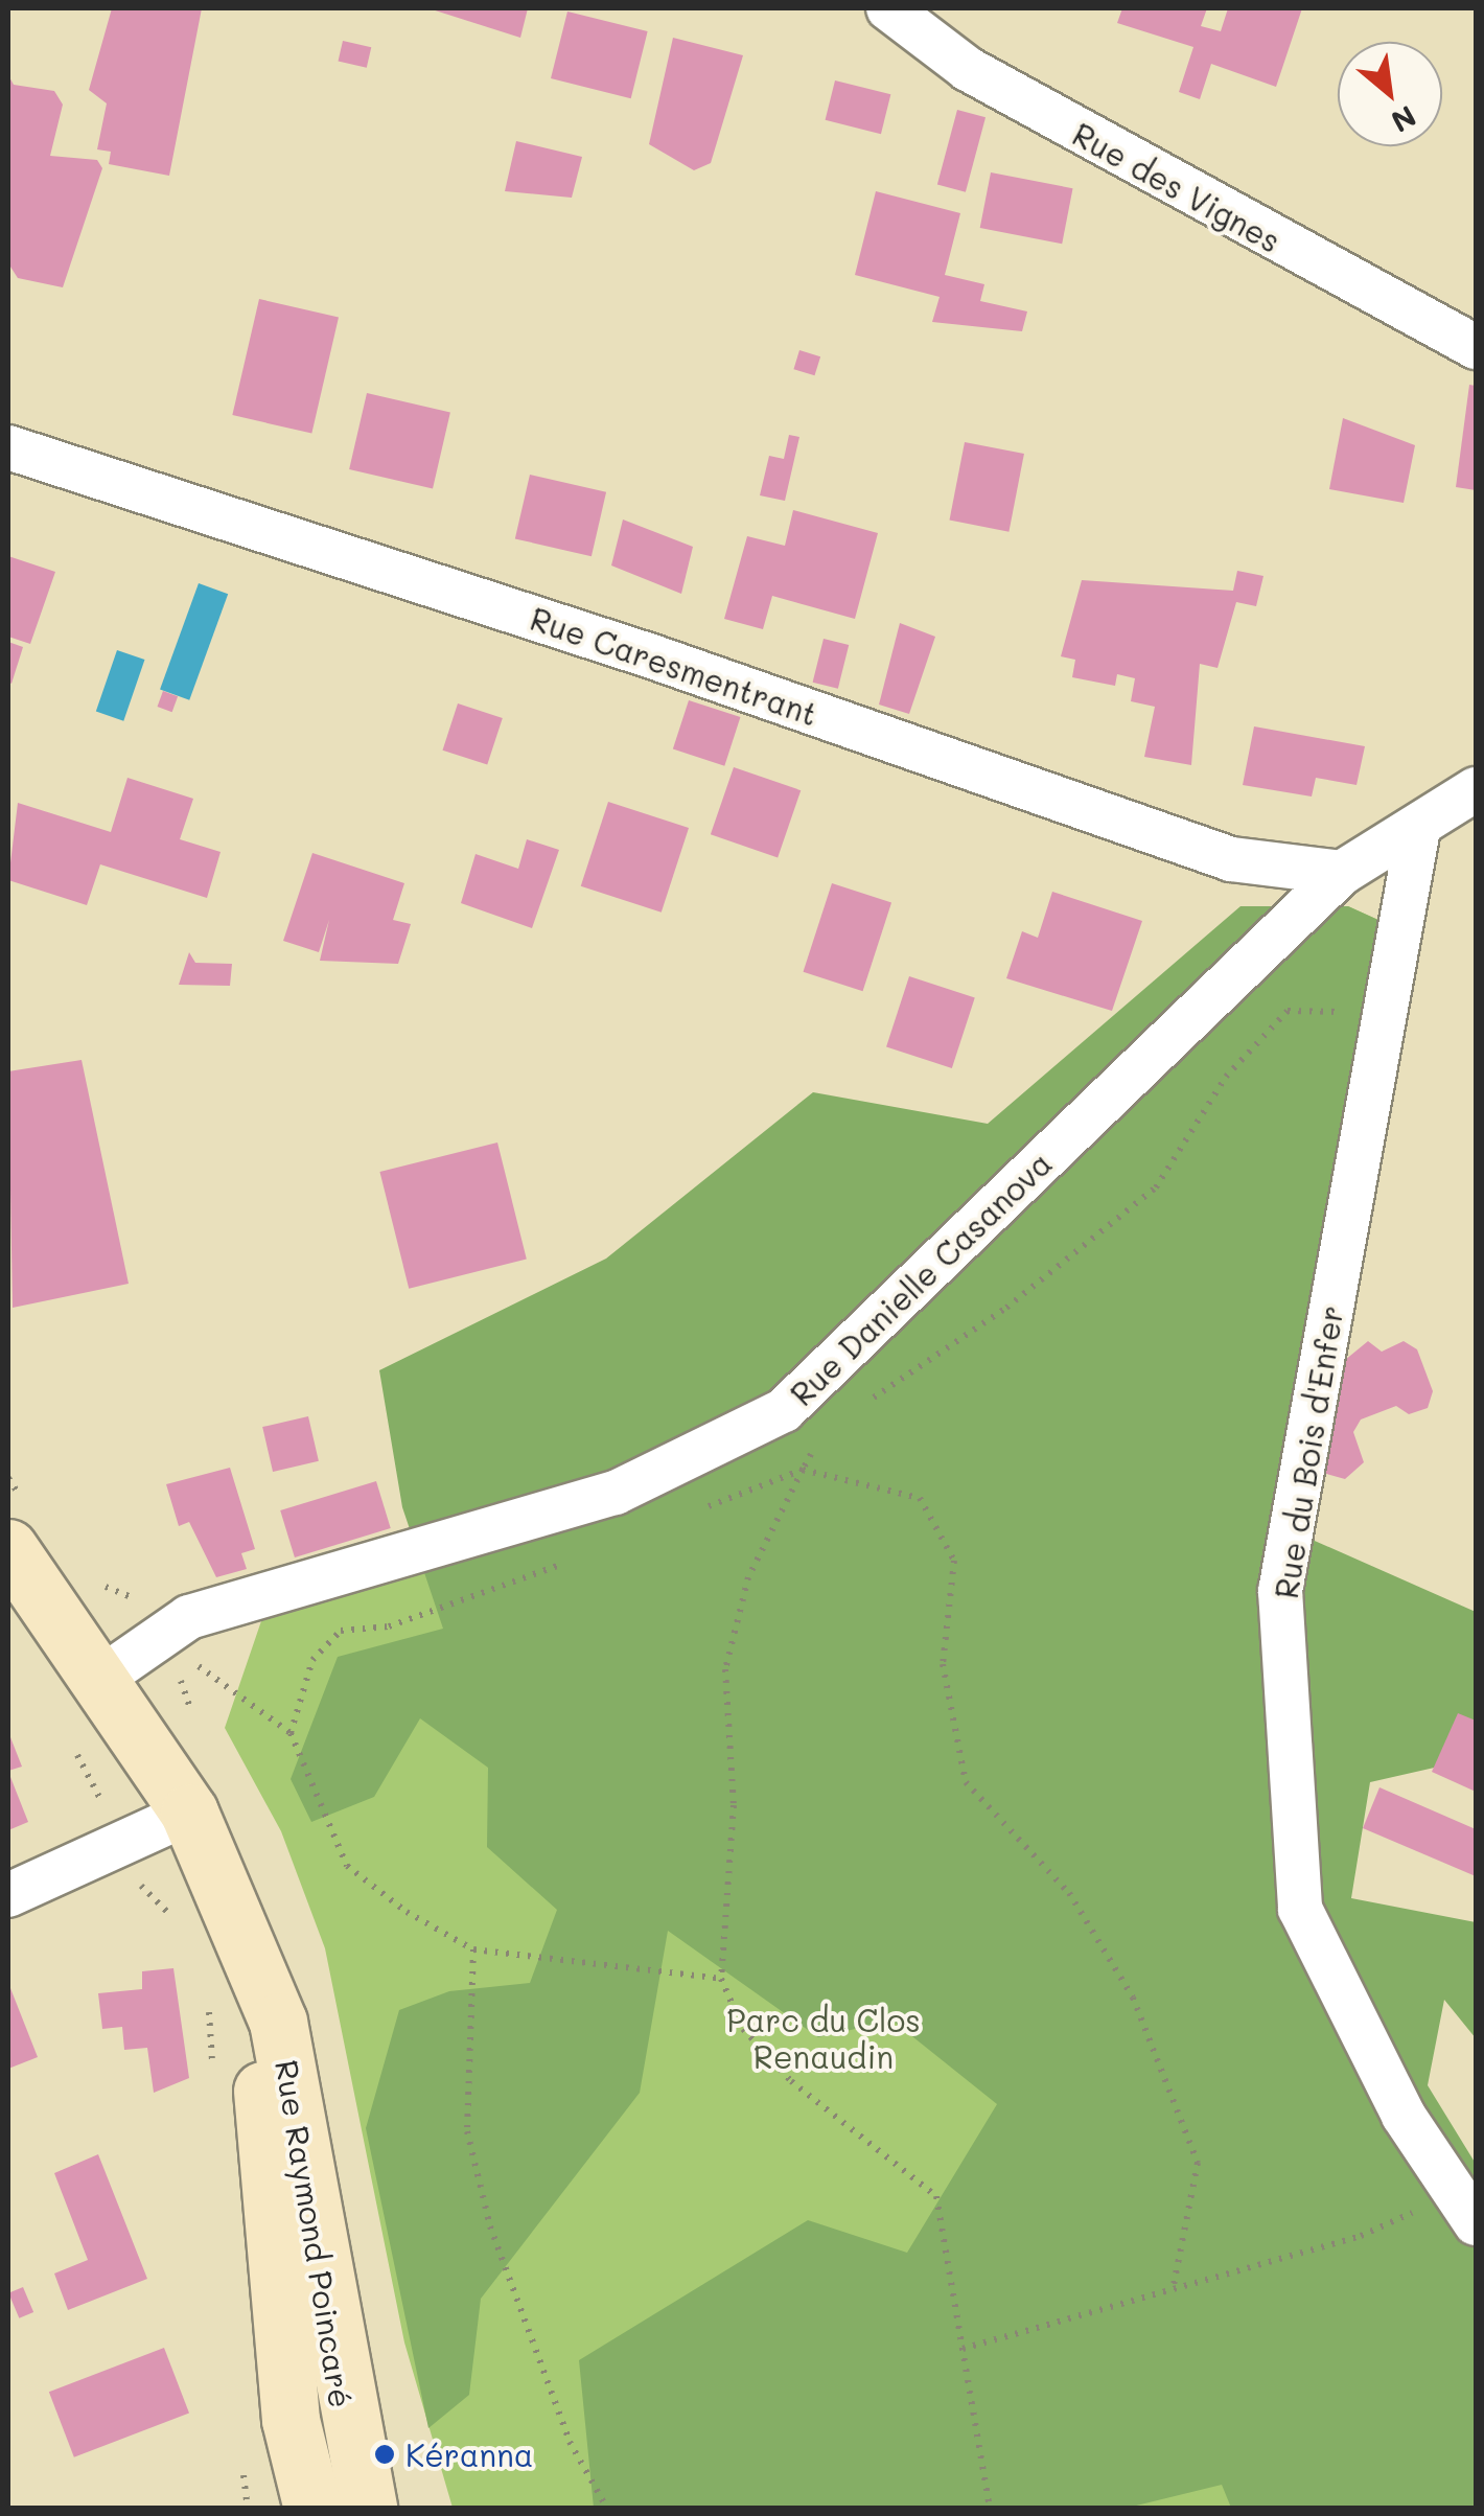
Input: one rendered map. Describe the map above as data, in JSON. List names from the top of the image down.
{
  "streets": {
    "main road": ["Rue Raymond Poincaré"],
    "street": [
      "Rue des Vignes",
      "Rue Caresmentrant",
      "Rue Danielle Casanova",
      "Rue du Bois d'Enfer"
    ]
  },
  "crossings": [
    ["Rue Caresmentrant", "Rue Danielle Casanova"],
    ["Rue Danielle Casanova", "Rue du Bois d'Enfer"],
    ["Rue Danielle Casanova", "Rue Raymond Poincaré"]
  ],
  "parks": ["Parc du Clos Renaudin"],
  "places": ["Kéranna"],
  "north": "bottom right"
}
